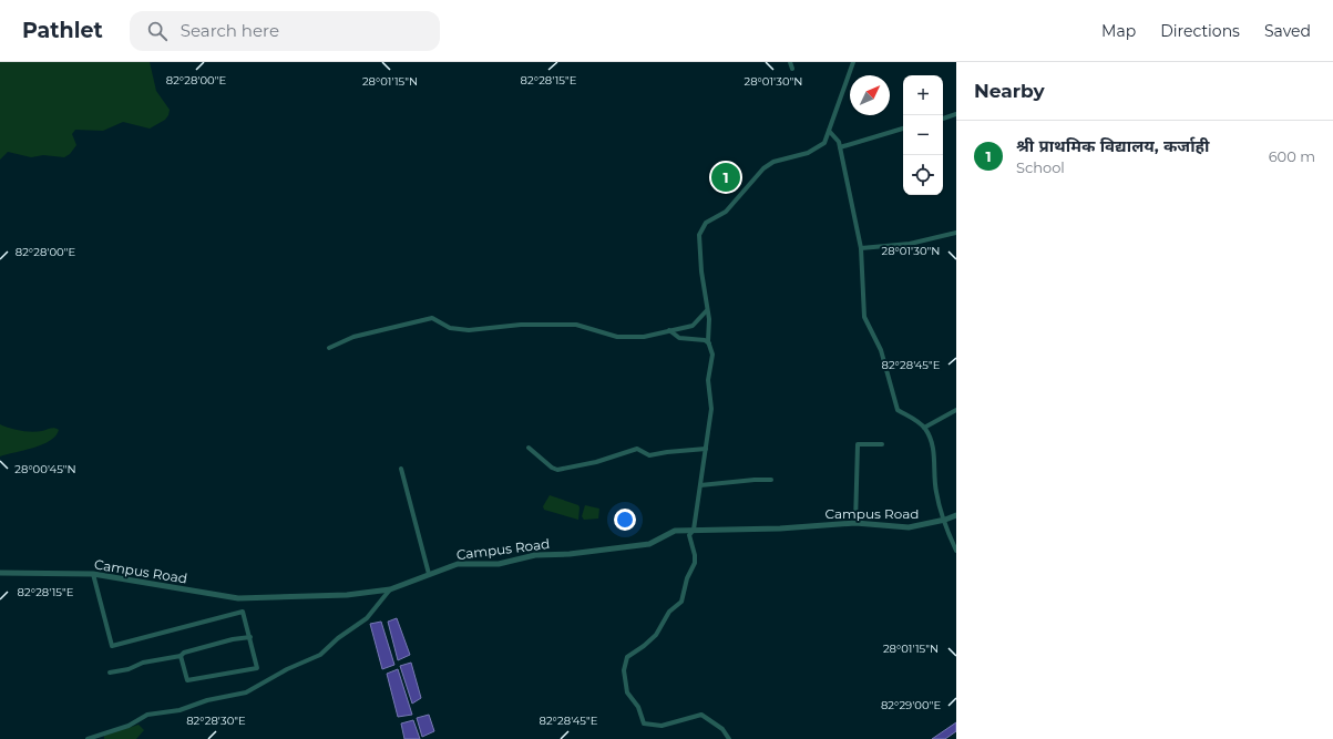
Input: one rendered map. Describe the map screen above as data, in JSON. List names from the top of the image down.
{
  "streets": {
    "street": ["Campus Road"]
  },
  "north": "top right",
  "page": {
    "header": "Pathlet",
    "search": "Search here",
    "nav": ["Map", "Directions", "Saved"],
    "heading": "Nearby",
    "map_buttons": ["+", "−"],
    "list": [
      {
        "mark": "1",
        "name": "श्री प्राथमिक विद्यालय, कर्जाही",
        "note": "School",
        "value": "600 m"
      }
    ],
    "pins": "1"
  },
  "coordinates": [
    "82°28'00\"E",
    "82°28'15\"E",
    "28°01'15\"N",
    "28°01'30\"N",
    "82°28'45\"E",
    "28°00'45\"N",
    "82°29'00\"E",
    "82°28'30\"E"
  ]
}
